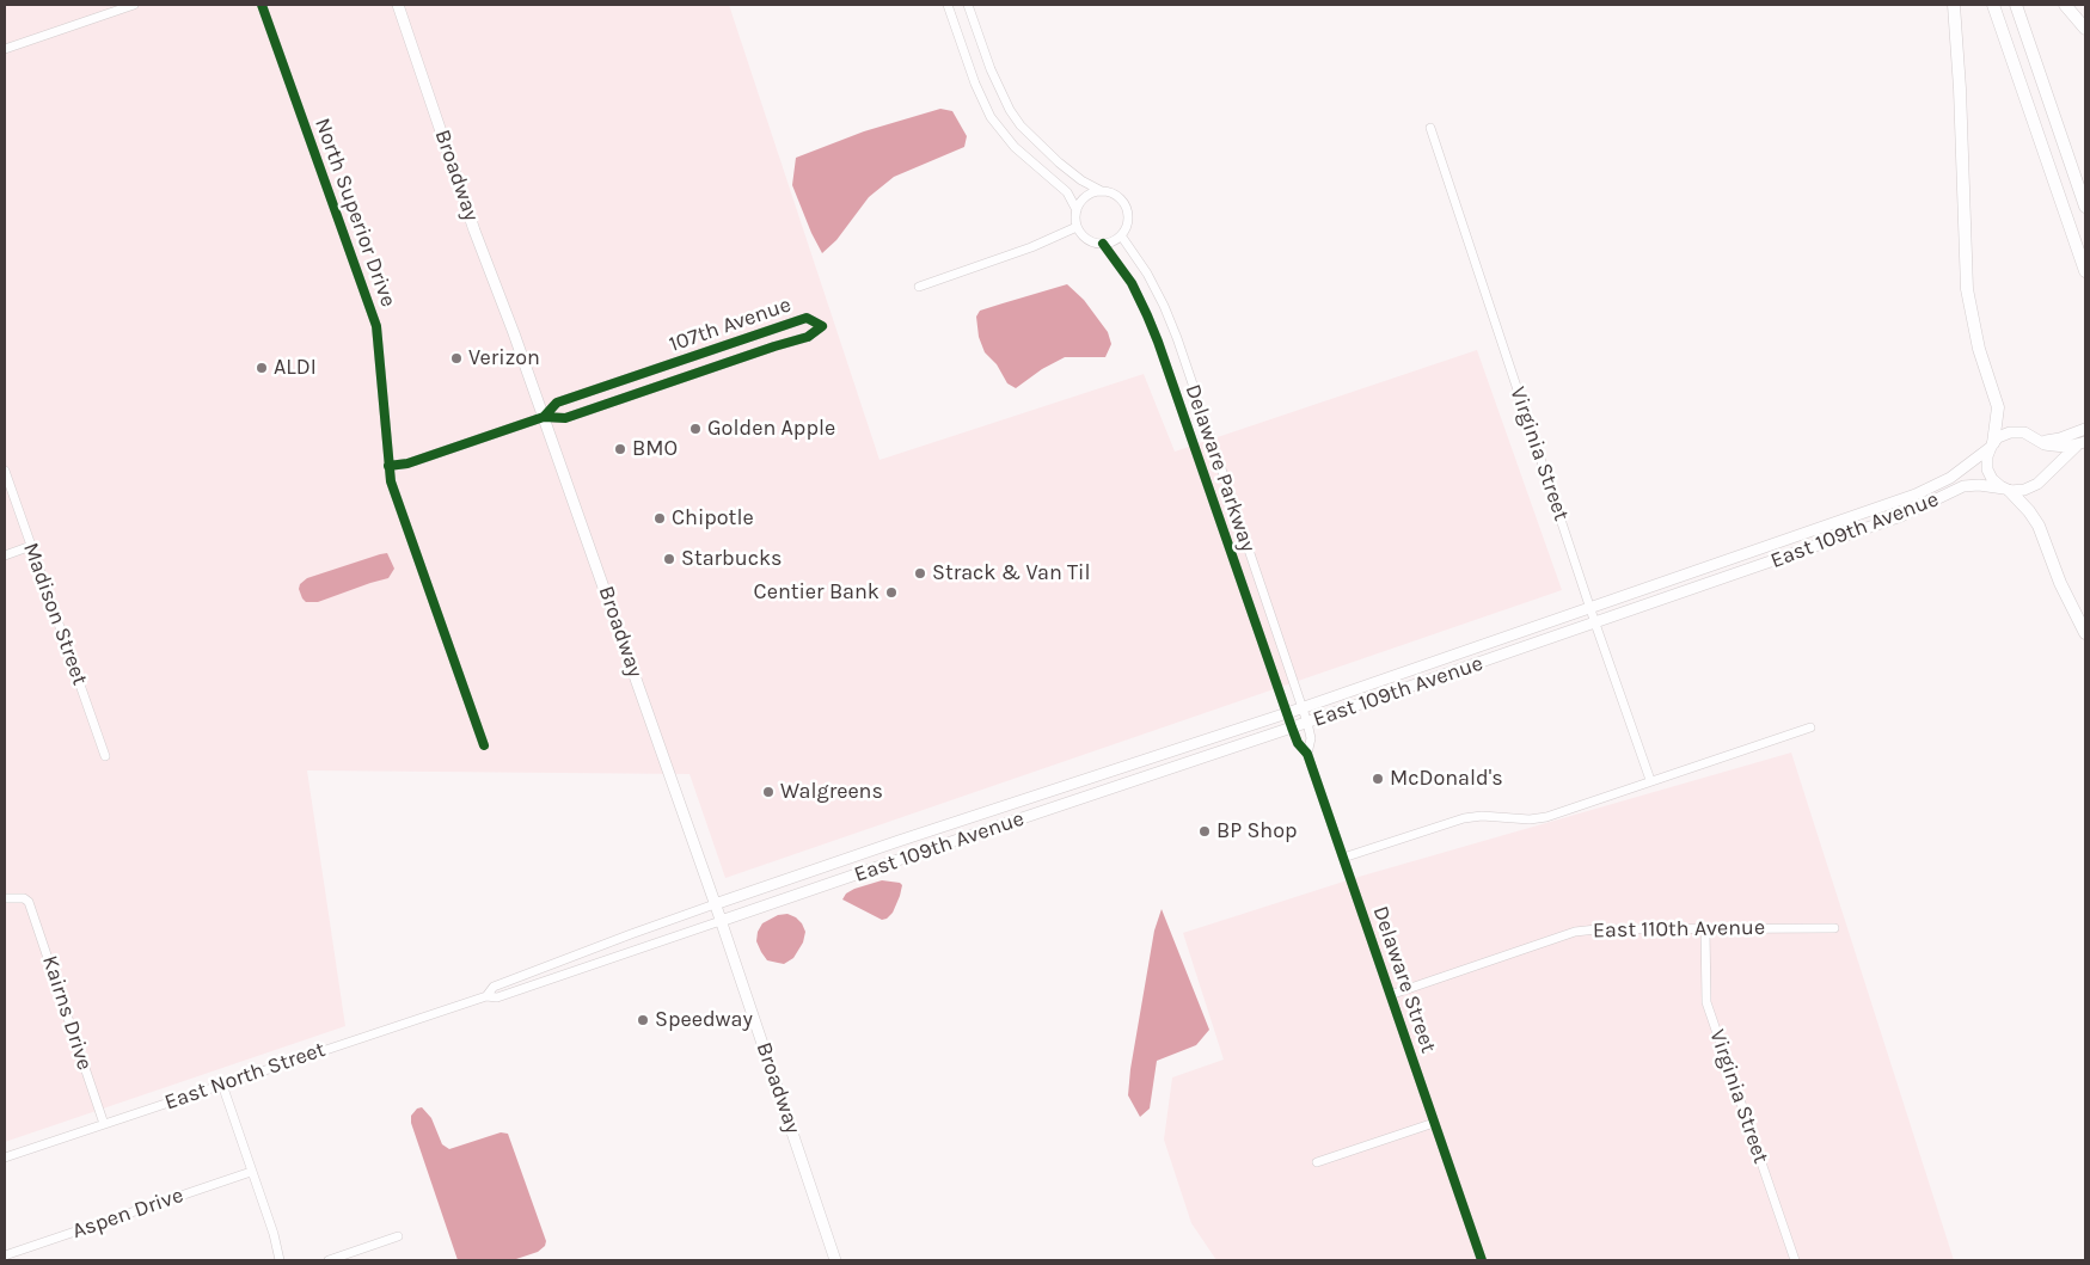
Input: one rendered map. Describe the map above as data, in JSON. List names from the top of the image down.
{
  "streets": {
    "main road": ["Broadway", "East 109th Avenue"],
    "street": [
      "North Superior Drive",
      "107th Avenue",
      "Virginia Street",
      "Delaware Parkway",
      "Madison Street",
      "East 110th Avenue",
      "Delaware Street",
      "Kairns Drive",
      "East North Street",
      "Aspen Drive"
    ]
  },
  "crossings": [
    ["Broadway", "107th Avenue"],
    ["Broadway", "East 109th Avenue"],
    ["Broadway", "East North Street"],
    ["North Superior Drive", "107th Avenue"],
    ["Virginia Street", "East 109th Avenue"],
    ["Virginia Street", "East 110th Avenue"],
    ["Delaware Parkway", "East 109th Avenue"],
    ["Delaware Parkway", "Delaware Street"],
    ["East 109th Avenue", "Delaware Street"],
    ["East 109th Avenue", "East North Street"],
    ["East 110th Avenue", "Delaware Street"],
    ["Kairns Drive", "East North Street"]
  ],
  "places": [
    "Verizon",
    "ALDI",
    "Golden Apple",
    "BMO",
    "Chipotle",
    "Starbucks",
    "Strack & Van Til",
    "Centier Bank",
    "McDonald's",
    "Walgreens",
    "BP Shop",
    "Speedway"
  ]
}
